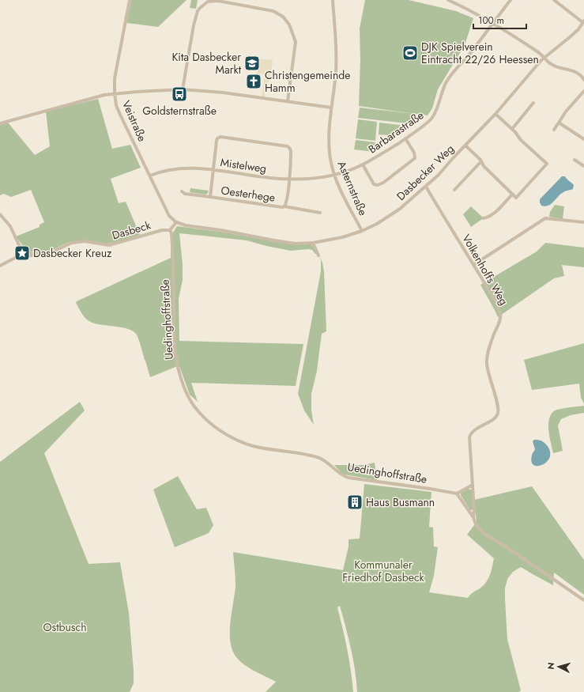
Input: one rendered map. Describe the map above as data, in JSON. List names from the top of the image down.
{
  "streets": {
    "street": [
      "Veistraße",
      "Barbarastraße",
      "Mistelweg",
      "Dasbecker Weg",
      "Asternstraße",
      "Oesterhege",
      "Dasbeck",
      "Volkenhoffs Weg",
      "Uedinghoffstraße"
    ]
  },
  "crossings": [
    ["Veistraße", "Mistelweg"],
    ["Veistraße", "Dasbecker Weg"],
    ["Barbarastraße", "Mistelweg"],
    ["Barbarastraße", "Asternstraße"],
    ["Mistelweg", "Asternstraße"],
    ["Mistelweg", "Oesterhege"],
    ["Dasbecker Weg", "Asternstraße"],
    ["Dasbecker Weg", "Volkenhoffs Weg"],
    ["Dasbeck", "Uedinghoffstraße"]
  ],
  "parks": ["Kommunaler Friedhof Dasbeck", "Ostbusch"],
  "places": {
    "sports": ["DJK Spielverein Eintracht 22/26 Heessen"],
    "school or university": ["Kita Dasbecker Markt"],
    "church": ["Christengemeinde Hamm"],
    "bus stop": ["Goldsternstraße"],
    "place": ["Dasbecker Kreuz"],
    "building": ["Haus Busmann"]
  },
  "scale_bar": "100 m",
  "north": "left"
}
